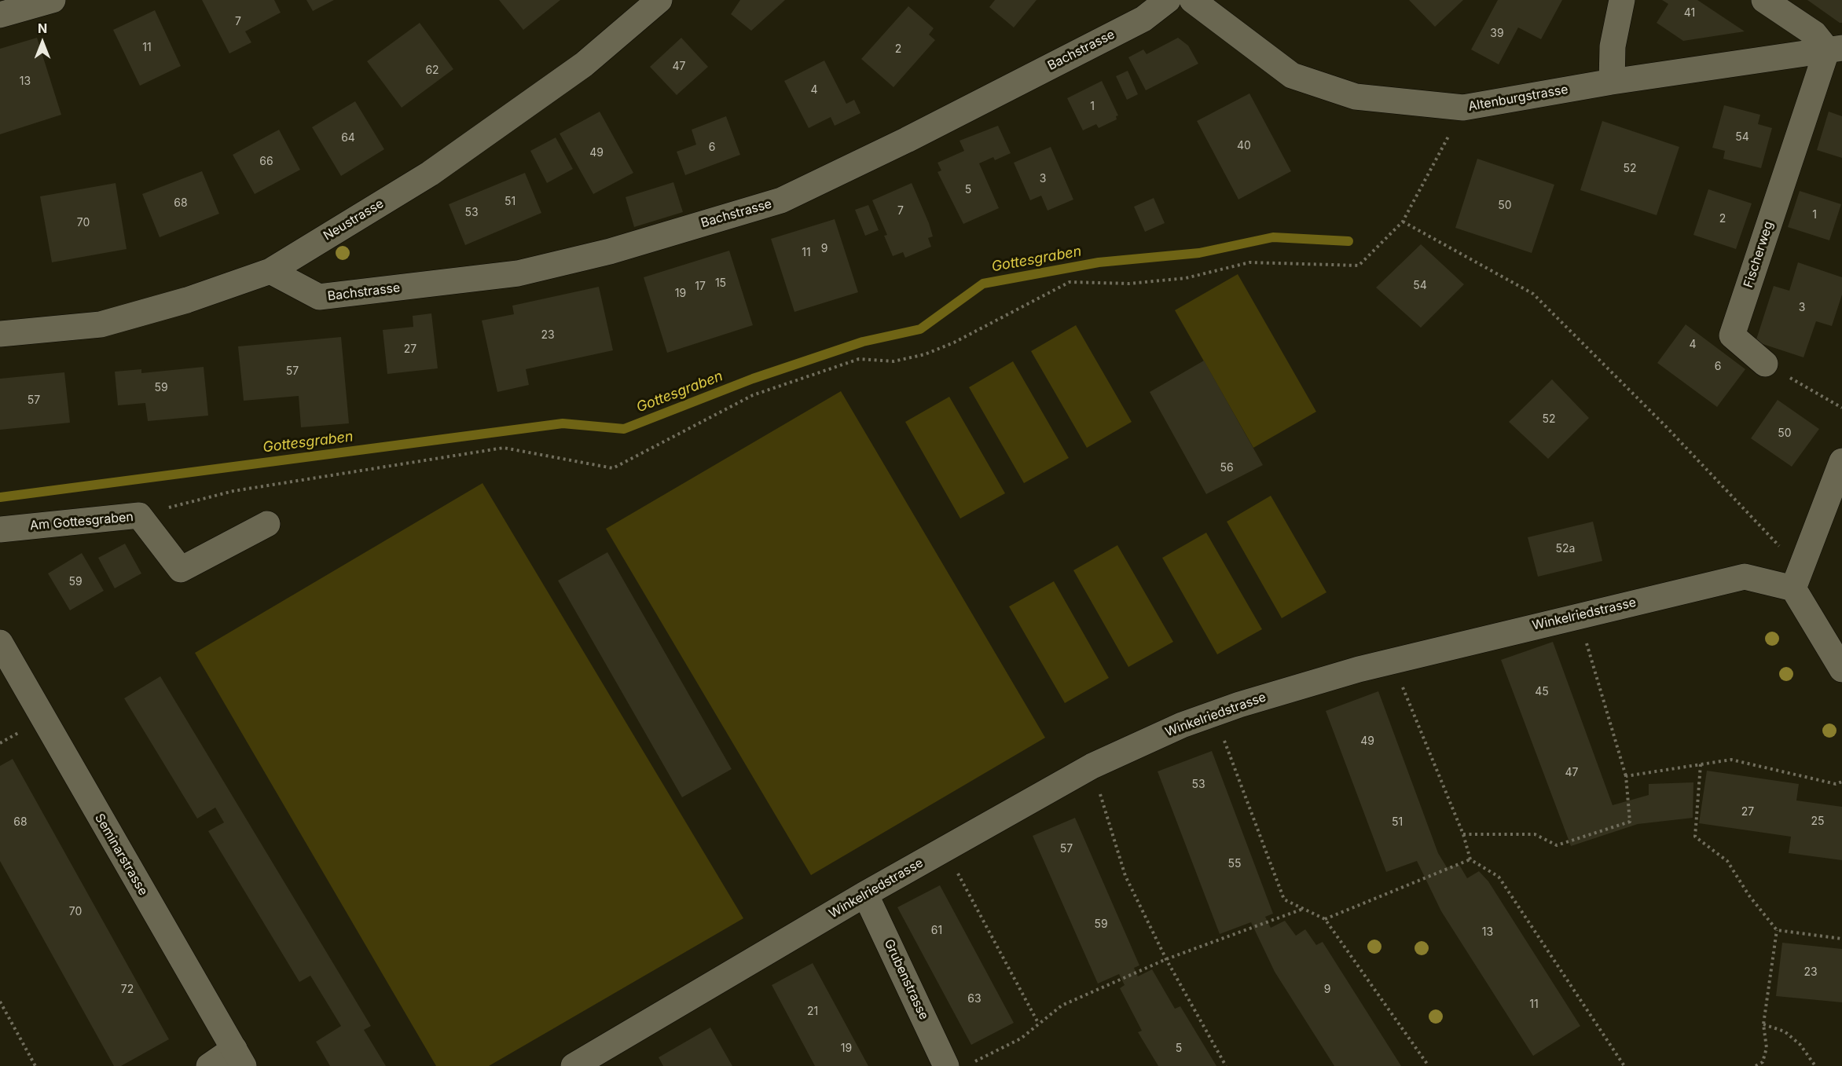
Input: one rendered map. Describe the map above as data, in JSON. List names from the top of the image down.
{
  "streets": {
    "street": [
      "Bachstrasse",
      "Altenburgstrasse",
      "Neustrasse",
      "Fischerweg",
      "Am Gottesgraben",
      "Winkelriedstrasse",
      "Seminarstrasse",
      "Grubenstrasse"
    ]
  },
  "crossings": [
    ["Bachstrasse", "Neustrasse"],
    ["Altenburgstrasse", "Fischerweg"],
    ["Winkelriedstrasse", "Grubenstrasse"]
  ],
  "water": ["Gottesgraben"],
  "house_numbers": [
    "41",
    "7",
    "39",
    "11",
    "2",
    "47",
    "62",
    "13",
    "4",
    "1",
    "54",
    "64",
    "40",
    "6",
    "49",
    "66",
    "52",
    "3",
    "5",
    "51",
    "68",
    "50",
    "7",
    "53",
    "1",
    "2",
    "70",
    "9",
    "11",
    "15",
    "54",
    "17",
    "19",
    "3",
    "23",
    "4",
    "27",
    "6",
    "57",
    "59",
    "57",
    "52",
    "50",
    "56",
    "52a",
    "59",
    "45",
    "49",
    "47",
    "53",
    "27",
    "25",
    "68",
    "51",
    "57",
    "55",
    "70",
    "59",
    "61",
    "13",
    "23",
    "72",
    "9",
    "63",
    "11",
    "21",
    "19",
    "5"
  ],
  "north": "top"
}
